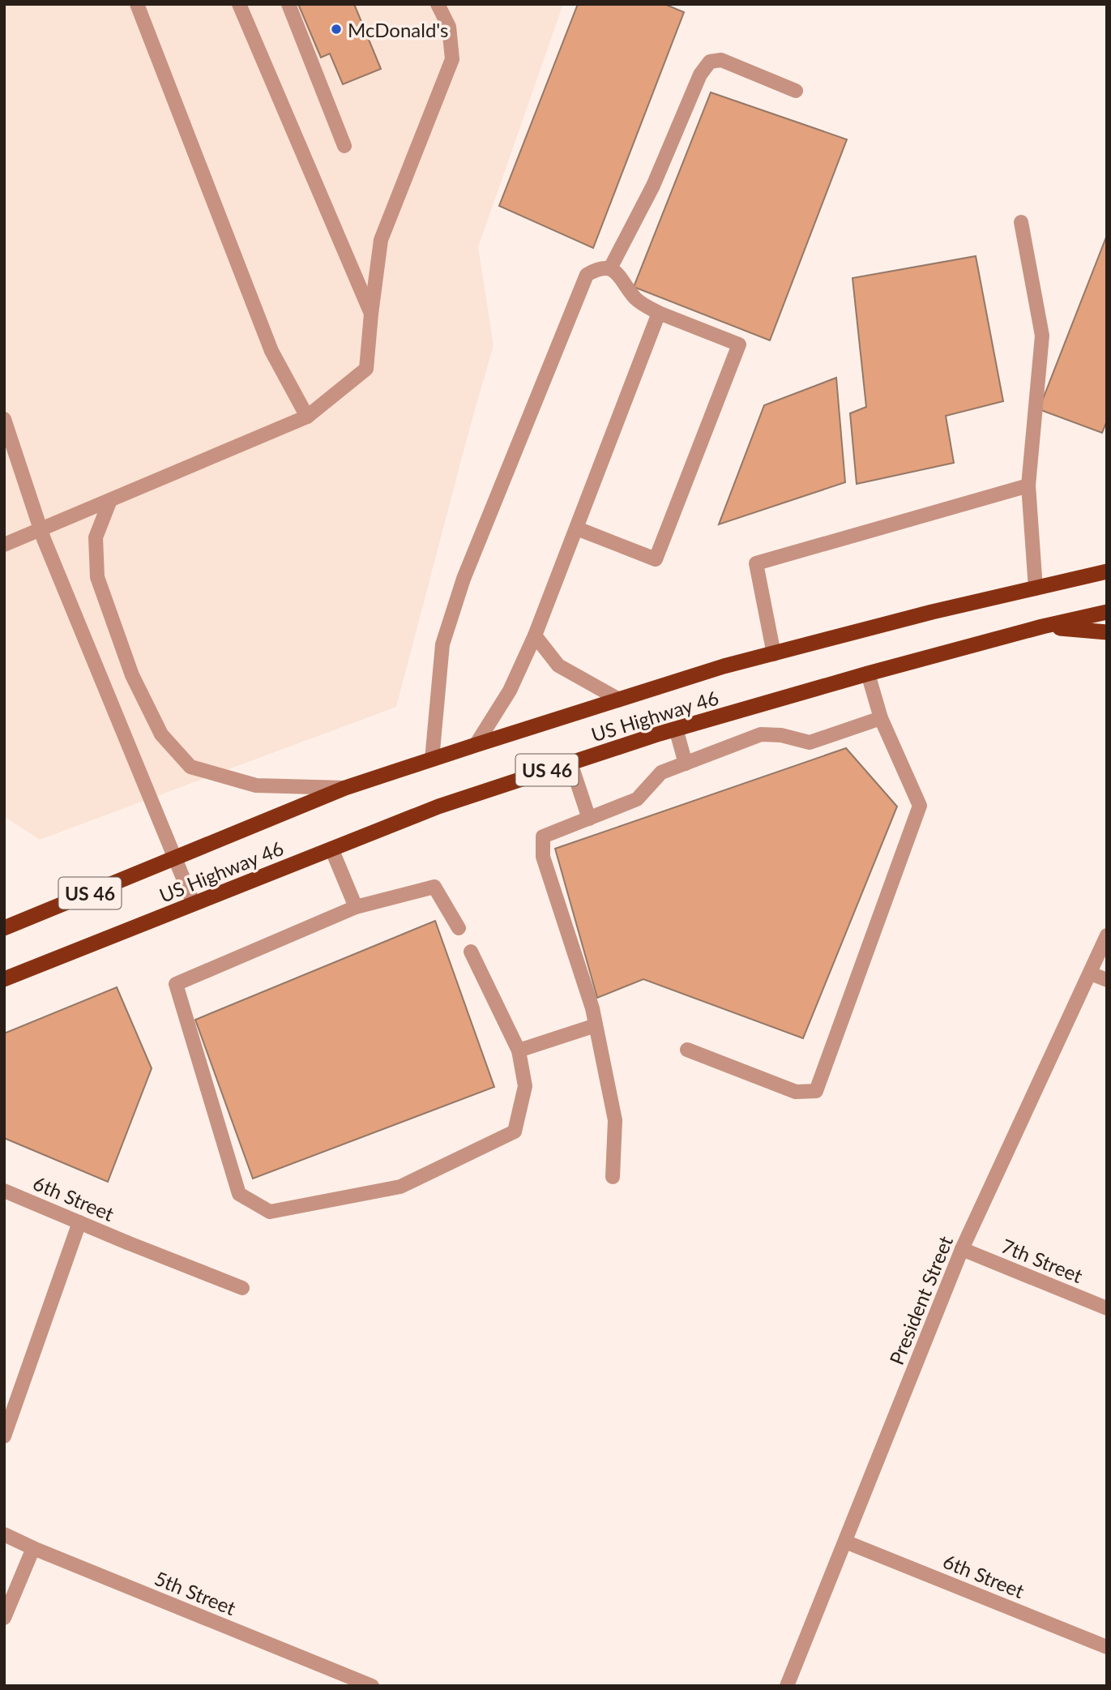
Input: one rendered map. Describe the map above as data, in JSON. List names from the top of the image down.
{
  "streets": {
    "highway": ["US Highway 46", "US 46"],
    "street": [
      "6th Street",
      "7th Street",
      "President Street",
      "5th Street"
    ]
  },
  "crossings": [
    ["6th Street", "President Street"],
    ["7th Street", "President Street"]
  ],
  "places": ["McDonald's"]
}
